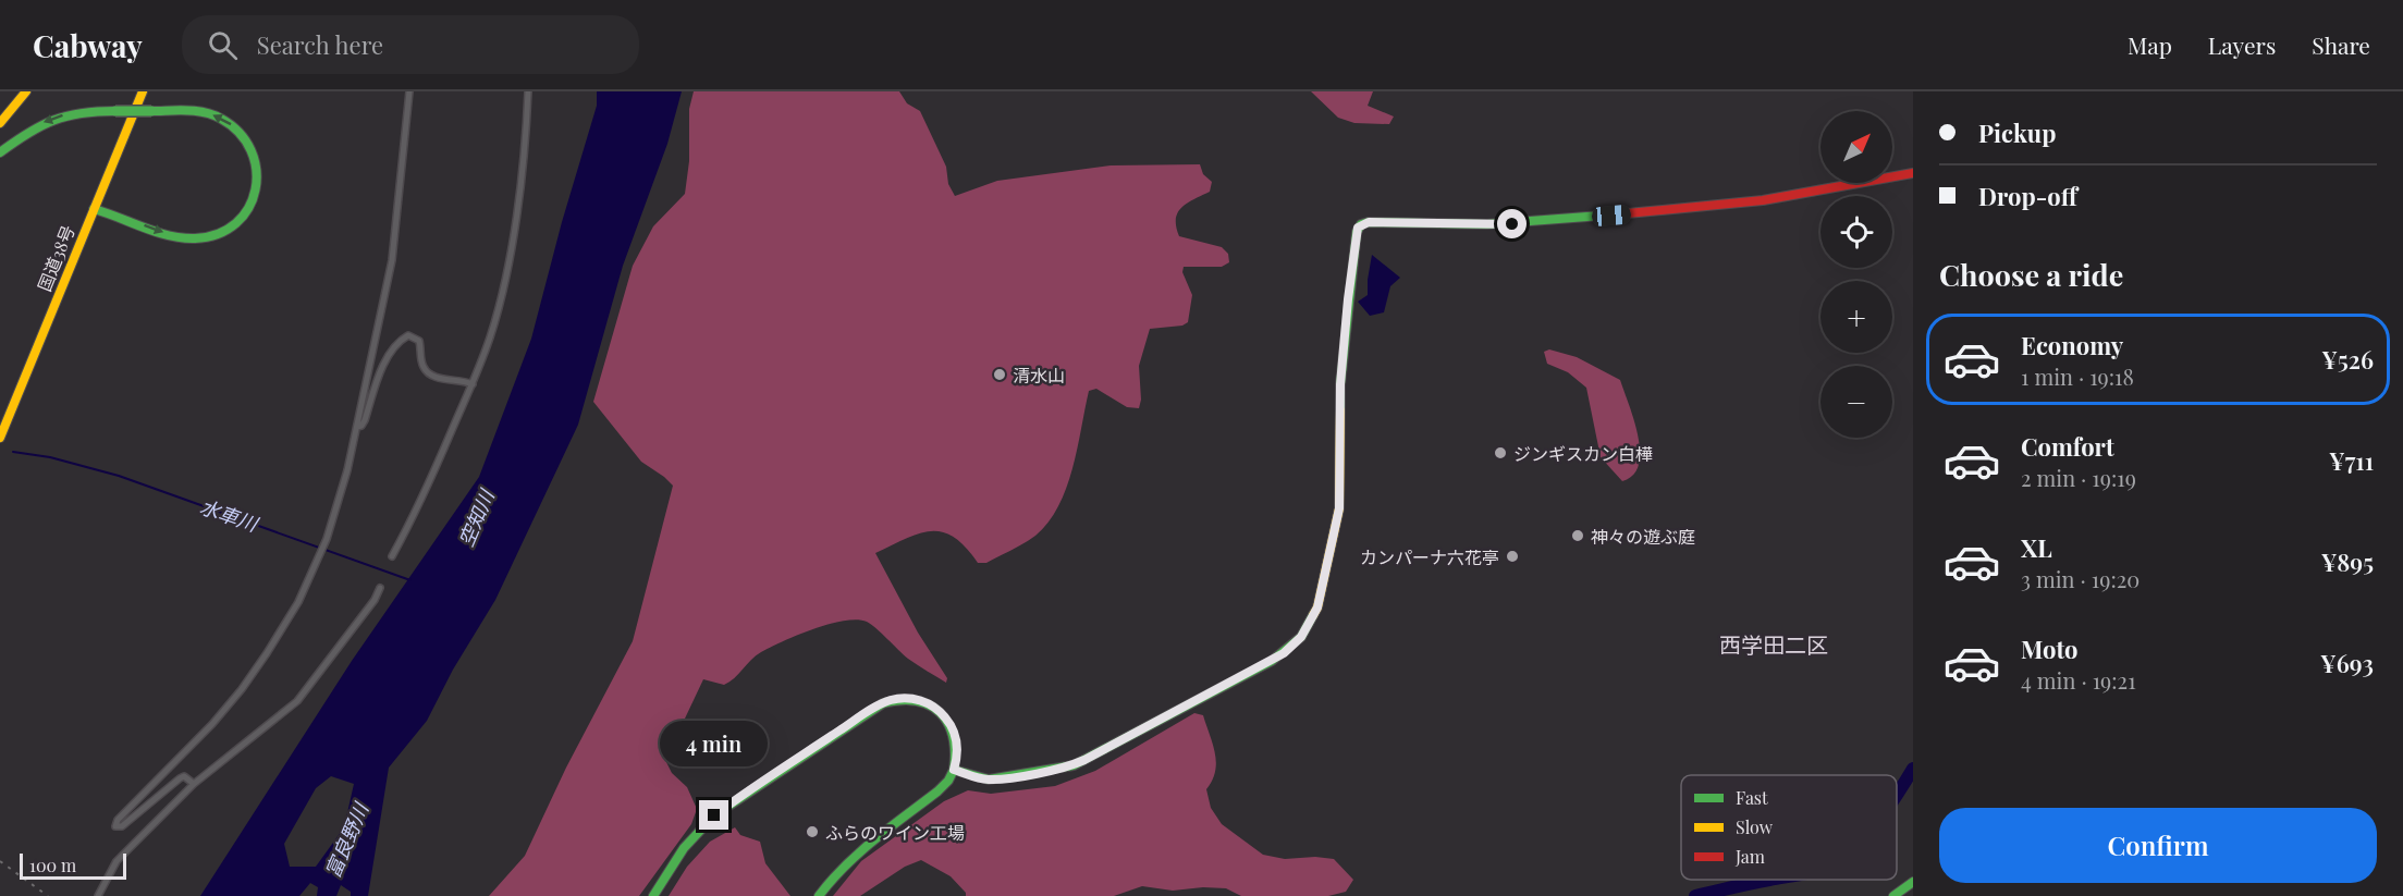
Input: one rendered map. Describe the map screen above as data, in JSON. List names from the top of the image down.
{
  "streets": {
    "main road": ["国道38号"]
  },
  "districts": ["西学田二区"],
  "water": ["水車川", "空知川", "富良野川"],
  "places": [
    "清水山",
    "ジンギスカン白樺",
    "神々の遊ぶ庭",
    "カンパーナ六花亭",
    "ふらのワイン工場"
  ],
  "legend": ["Fast", "Slow", "Jam"],
  "scale_bar": "100 m",
  "north": "top right",
  "page": {
    "header": "Cabway",
    "search": "Search here",
    "nav": ["Map", "Layers", "Share"],
    "banner": ["Pickup", "Drop-off"],
    "map_buttons": ["+", "−"],
    "heading": "Choose a ride",
    "list": [
      {
        "name": "Economy",
        "note": "1 min · 19:18",
        "value": "¥526"
      },
      {
        "name": "Comfort",
        "note": "2 min · 19:19",
        "value": "¥711"
      },
      {
        "name": "XL",
        "note": "3 min · 19:20",
        "value": "¥895"
      },
      {
        "name": "Moto",
        "note": "4 min · 19:21",
        "value": "¥693"
      }
    ],
    "bubble": "4 min",
    "buttons": "Confirm",
    "scale": "100 m"
  }
}
